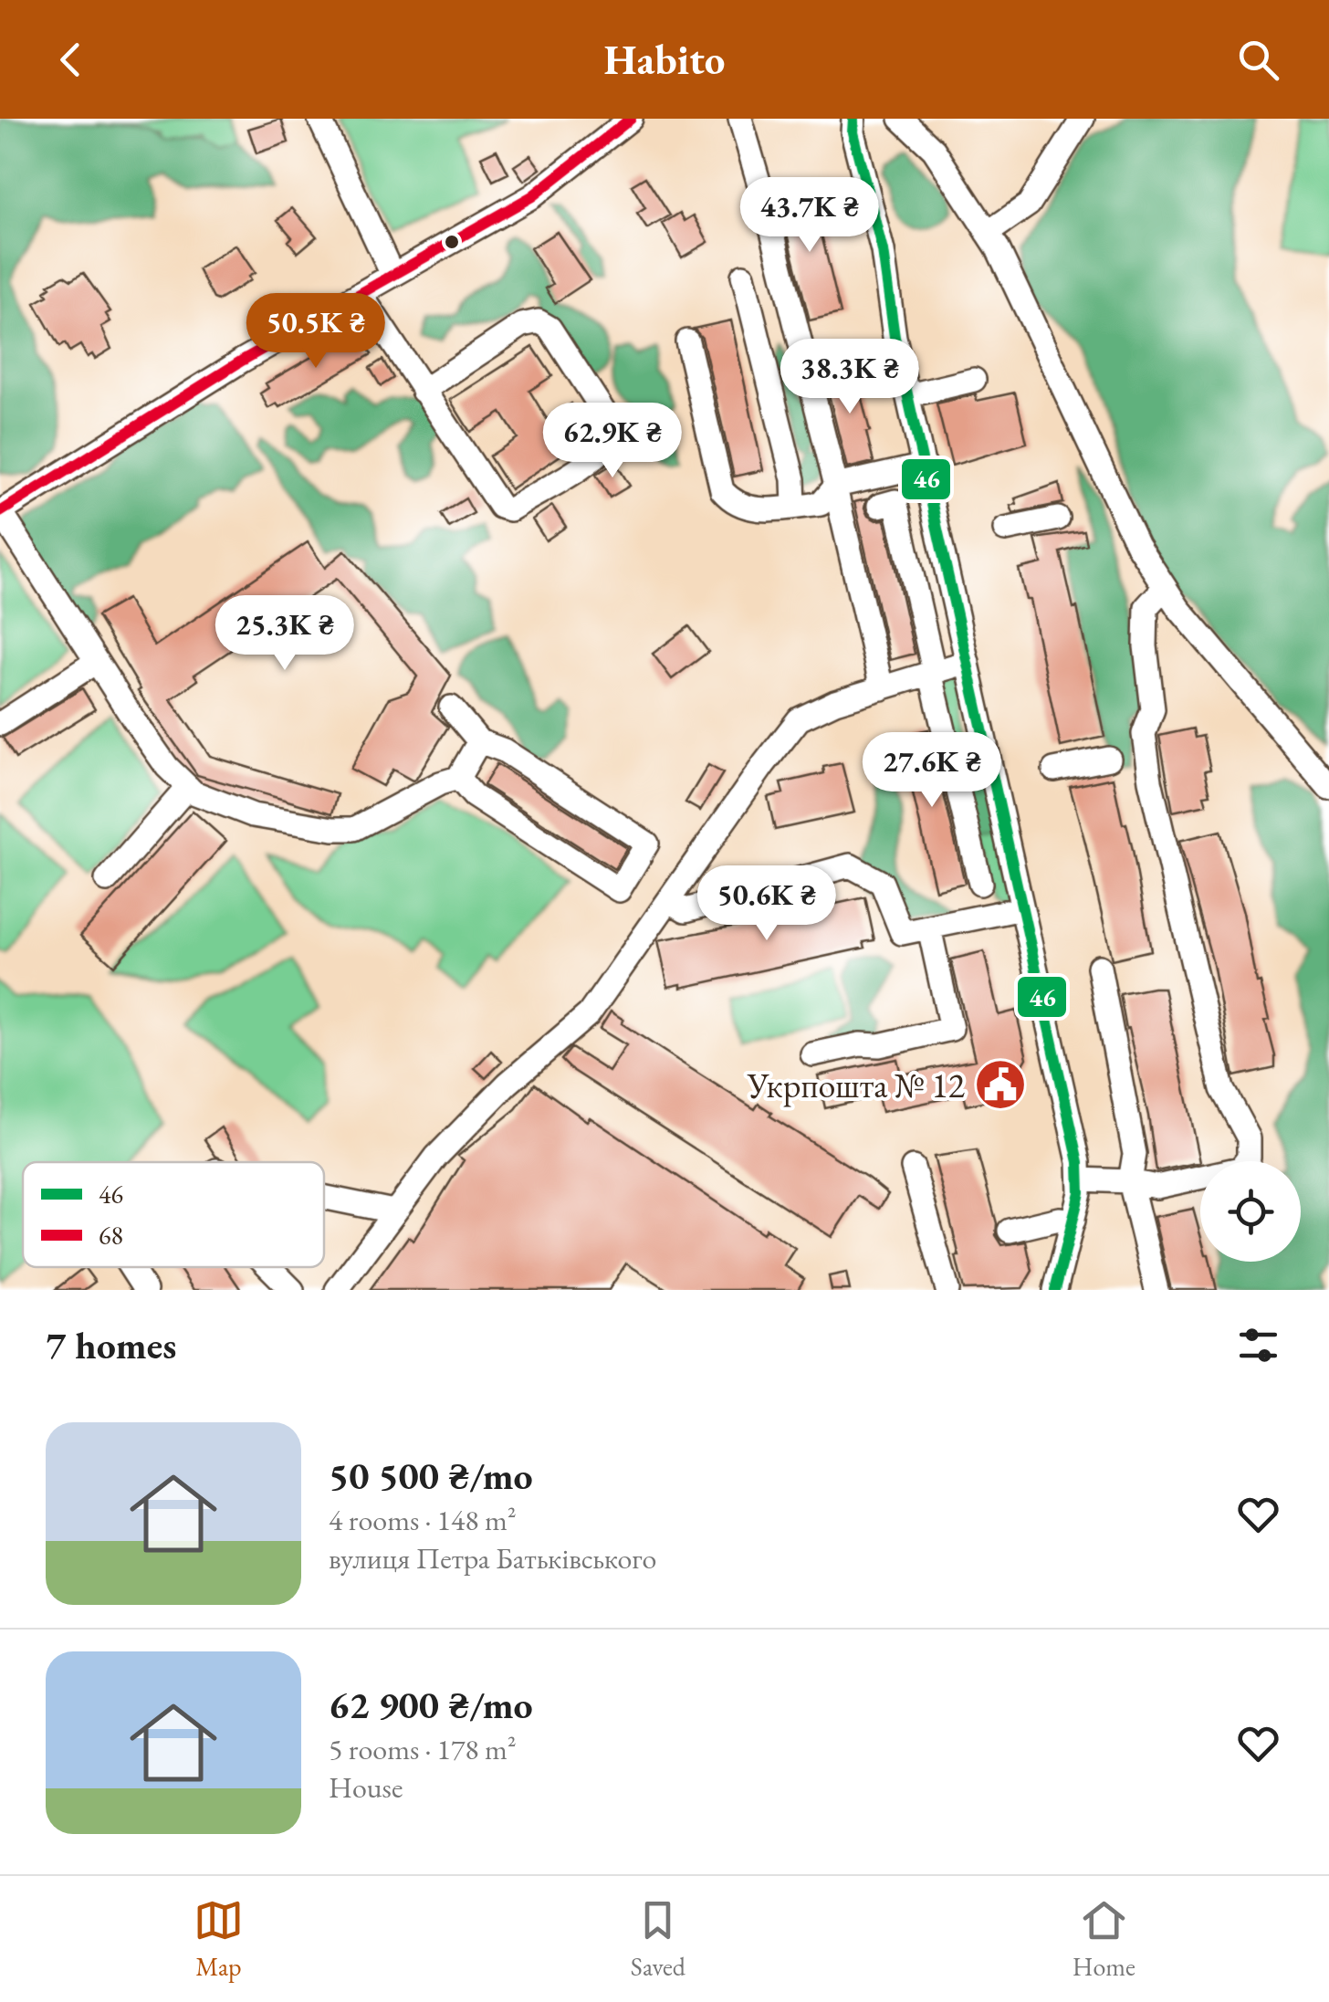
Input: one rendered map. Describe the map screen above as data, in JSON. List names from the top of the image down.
{
  "places": {
    "public building": ["Укрпошта № 12"]
  },
  "lines": ["transit line 46", "transit line 68"],
  "legend": ["46", "68"],
  "page": {
    "header": "Habito",
    "price": [
      "43.7K ₴",
      "50.5K ₴",
      "38.3K ₴",
      "62.9K ₴",
      "25.3K ₴",
      "27.6K ₴",
      "50.6K ₴"
    ],
    "heading": "7 homes",
    "list": [
      {
        "name": "50 500 ₴/mo",
        "note": "4 rooms · 148 m² · вулиця Петра Батьківського"
      },
      {
        "name": "62 900 ₴/mo",
        "note": "5 rooms · 178 m² · House"
      }
    ],
    "tabs": ["Map", "Saved", "Home"]
  }
}
